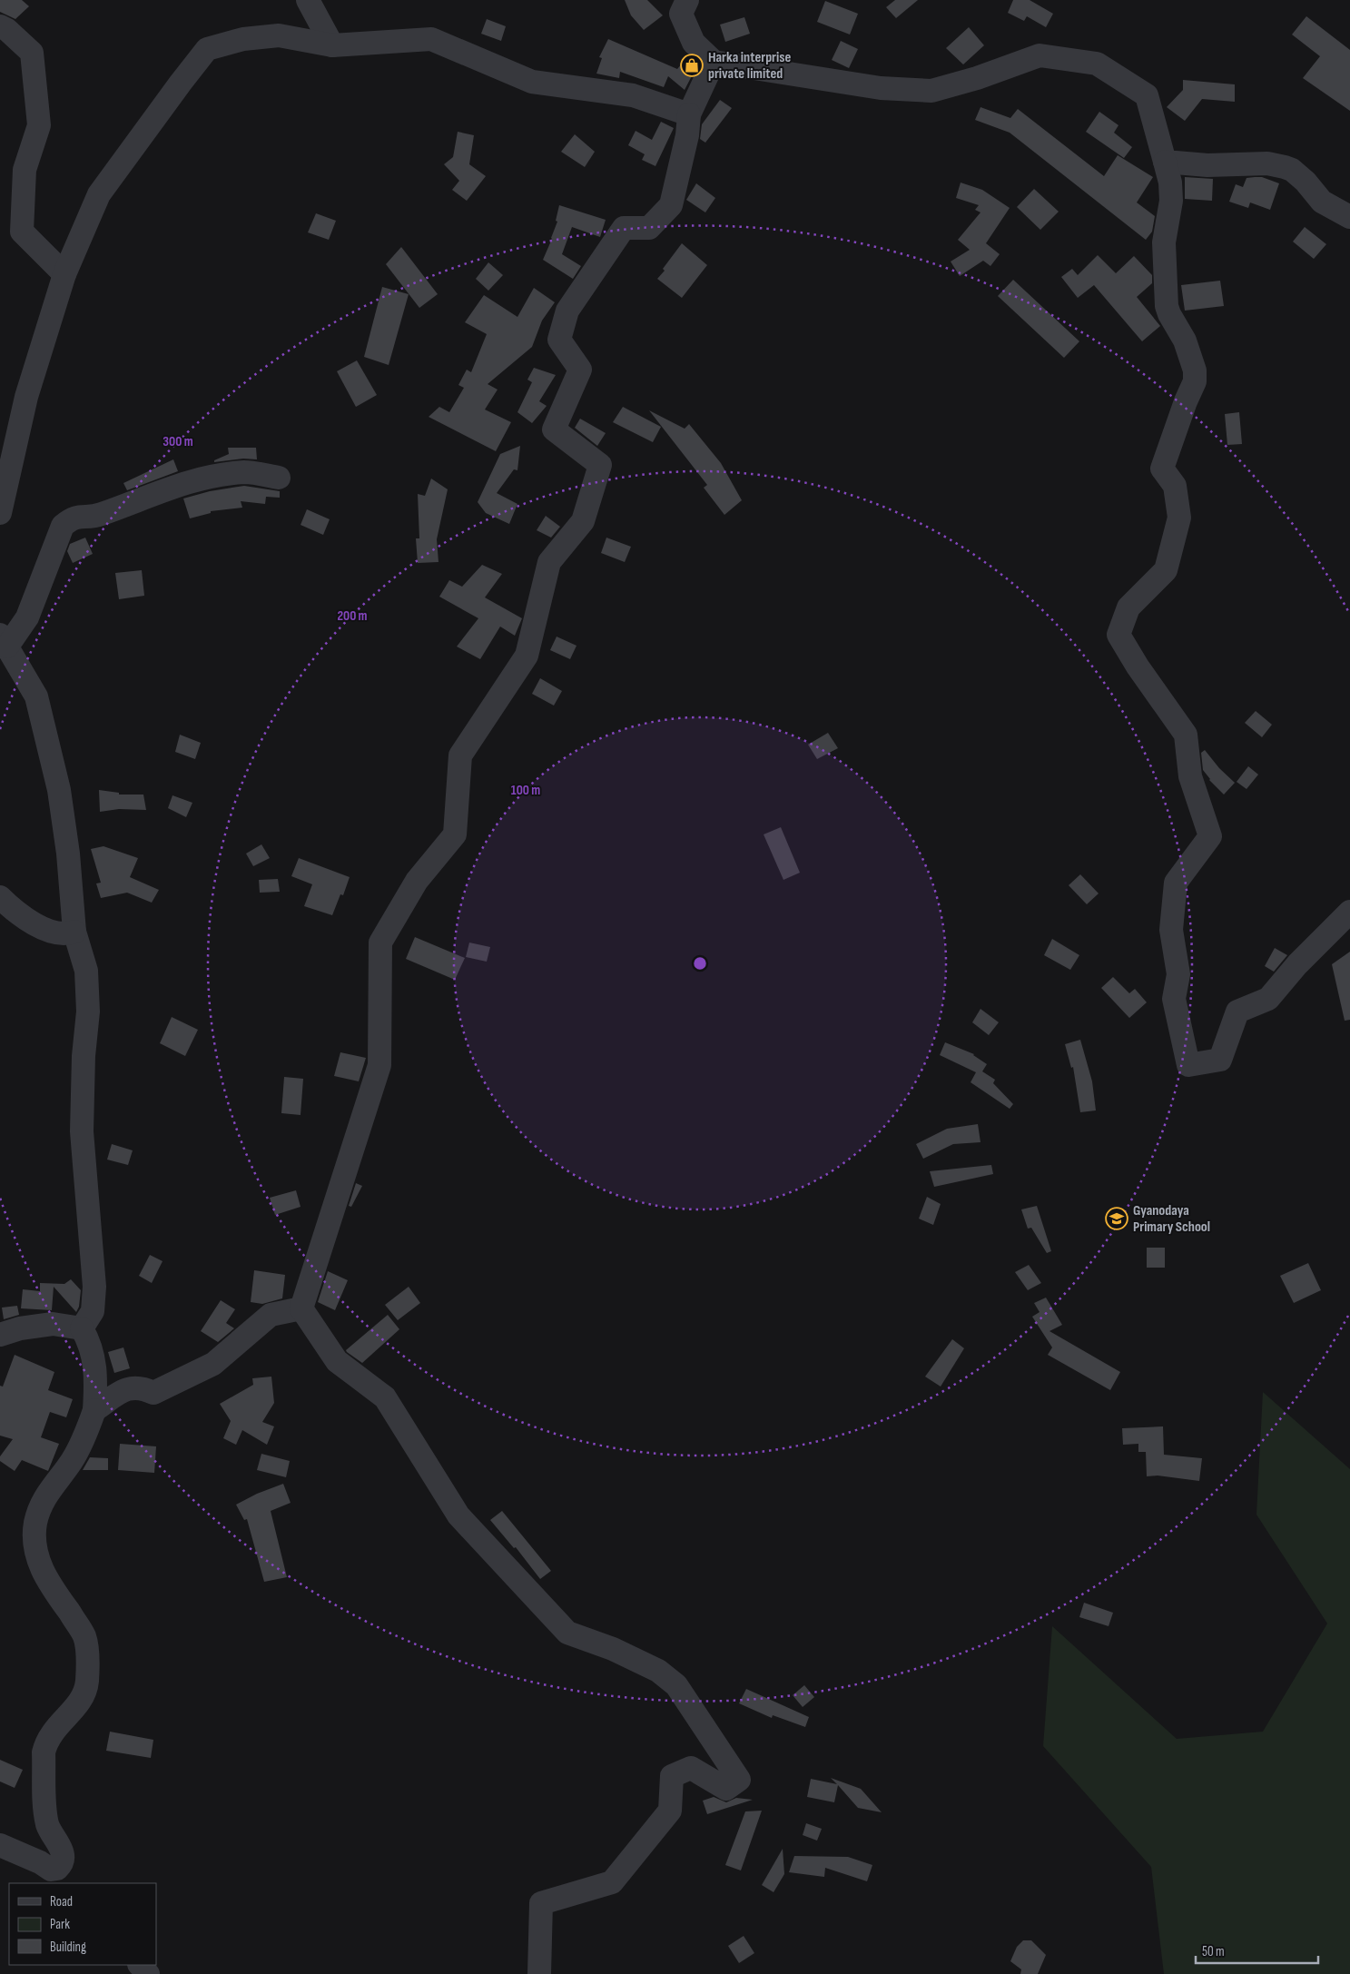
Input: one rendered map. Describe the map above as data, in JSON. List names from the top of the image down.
{
  "places": {
    "shop": ["Harka interprise private limited"],
    "school or university": ["Gyanodaya Primary School"]
  },
  "legend": ["Road", "Park", "Building"],
  "scale_bar": "50 m",
  "rings": ["300 m", "200 m", "100 m"]
}
